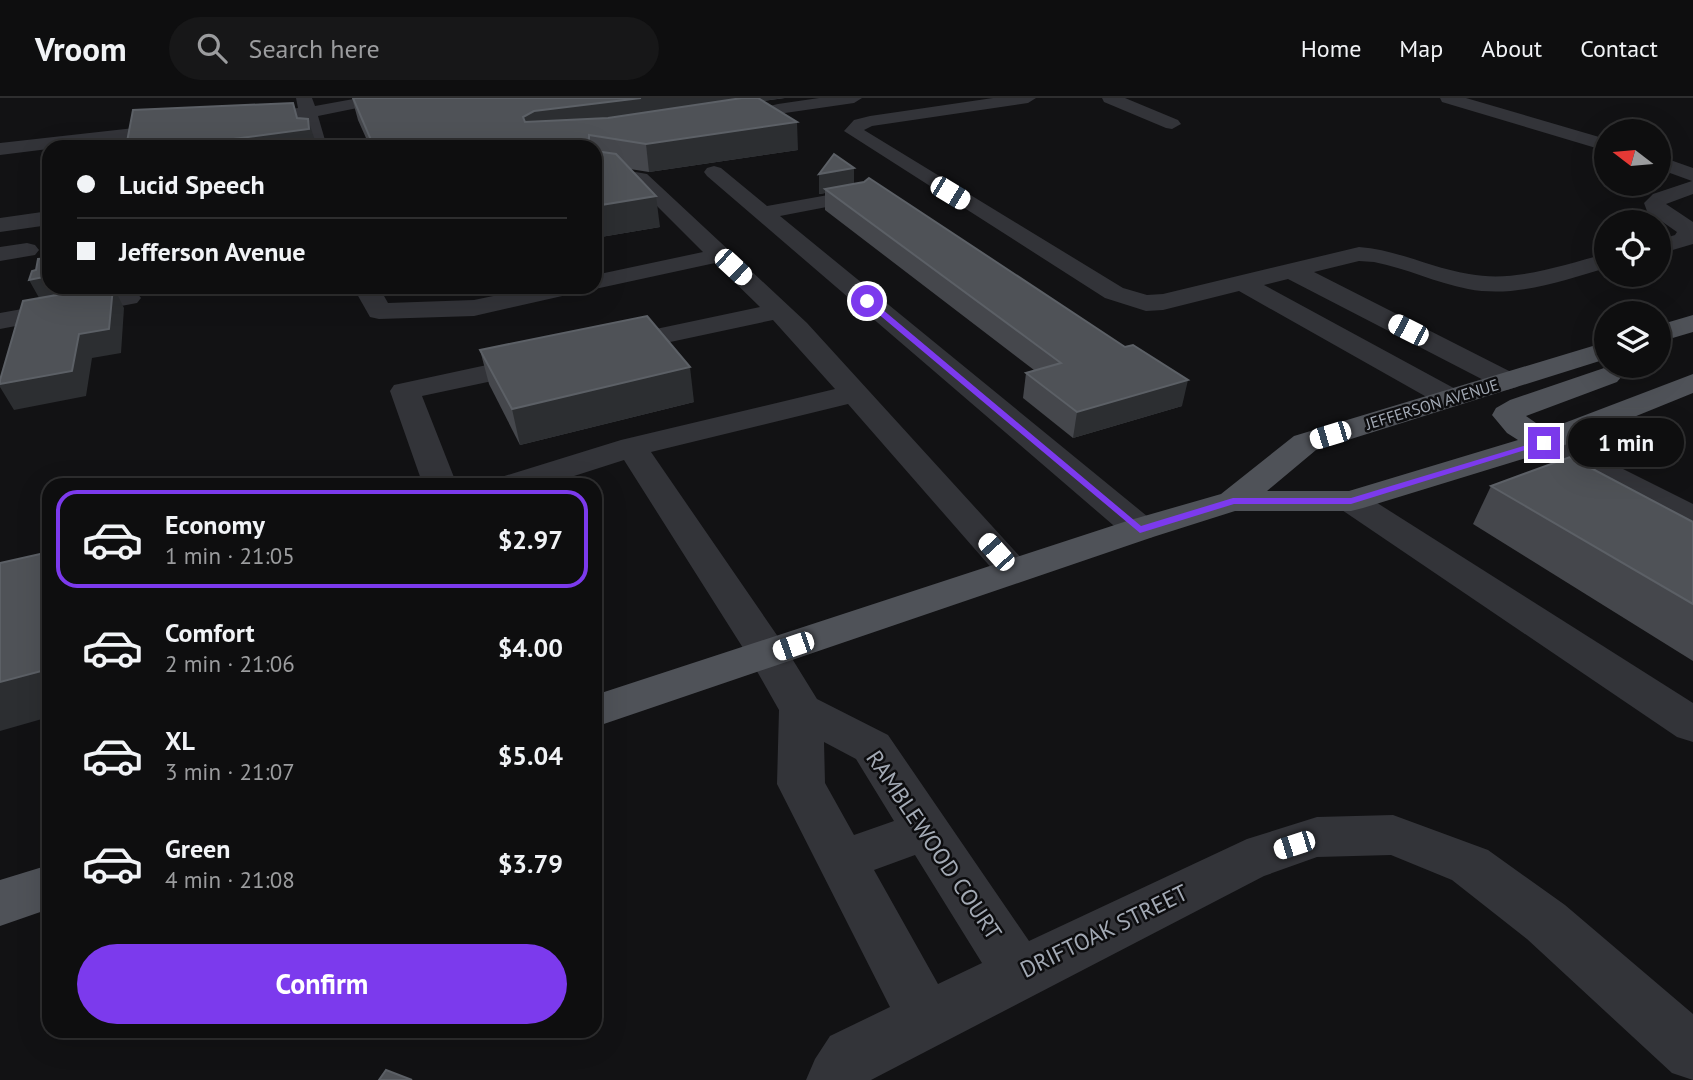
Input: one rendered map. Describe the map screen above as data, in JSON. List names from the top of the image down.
{
  "streets": {
    "main road": ["JEFFERSON AVENUE"],
    "street": ["RAMBLEWOOD COURT", "DRIFTOAK STREET"]
  },
  "crossings": [
    ["RAMBLEWOOD COURT", "DRIFTOAK STREET"]
  ],
  "north": "left",
  "page": {
    "header": "Vroom",
    "search": "Search here",
    "nav": [
      "Home",
      "Map",
      "About",
      "Contact"
    ],
    "banner": ["Lucid Speech", "Jefferson Avenue"],
    "bubble": "1 min",
    "list": [
      {
        "name": "Economy",
        "note": "1 min · 21:05",
        "value": "$2.97"
      },
      {
        "name": "Comfort",
        "note": "2 min · 21:06",
        "value": "$4.00"
      },
      {
        "name": "XL",
        "note": "3 min · 21:07",
        "value": "$5.04"
      },
      {
        "name": "Green",
        "note": "4 min · 21:08",
        "value": "$3.79"
      }
    ],
    "buttons": "Confirm"
  }
}
